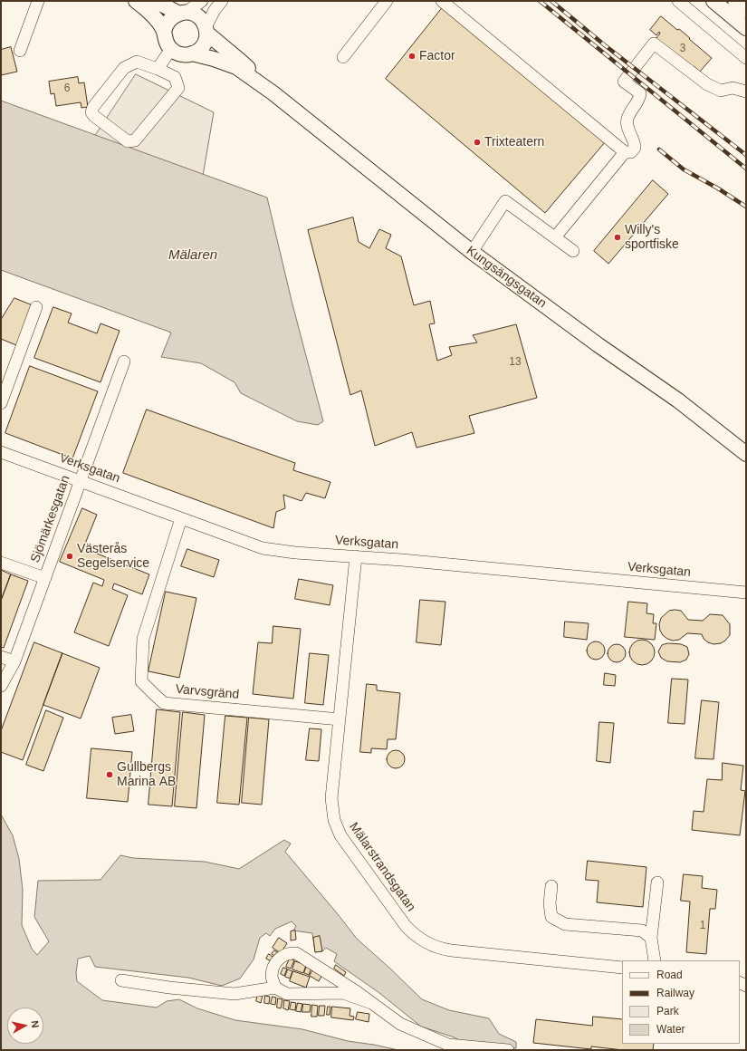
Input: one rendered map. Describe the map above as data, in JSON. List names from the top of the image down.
{
  "streets": {
    "main road": ["Kungsängsgatan"],
    "street": [
      "Verksgatan",
      "Sjömärkesgatan",
      "Varvsgränd",
      "Mälarstrandsgatan"
    ]
  },
  "crossings": [
    ["Verksgatan", "Sjömärkesgatan"],
    ["Verksgatan", "Varvsgränd"],
    ["Verksgatan", "Mälarstrandsgatan"],
    ["Varvsgränd", "Mälarstrandsgatan"]
  ],
  "water": ["Mälaren"],
  "places": [
    "Factor",
    "Trixteatern",
    "Willy's sportfiske",
    "Västerås Segelservice",
    "Gullbergs Marina AB"
  ],
  "house_numbers": [
    "3",
    "6",
    "13",
    "1"
  ],
  "legend": [
    "Road",
    "Railway",
    "Park",
    "Water"
  ],
  "north": "right"
}
